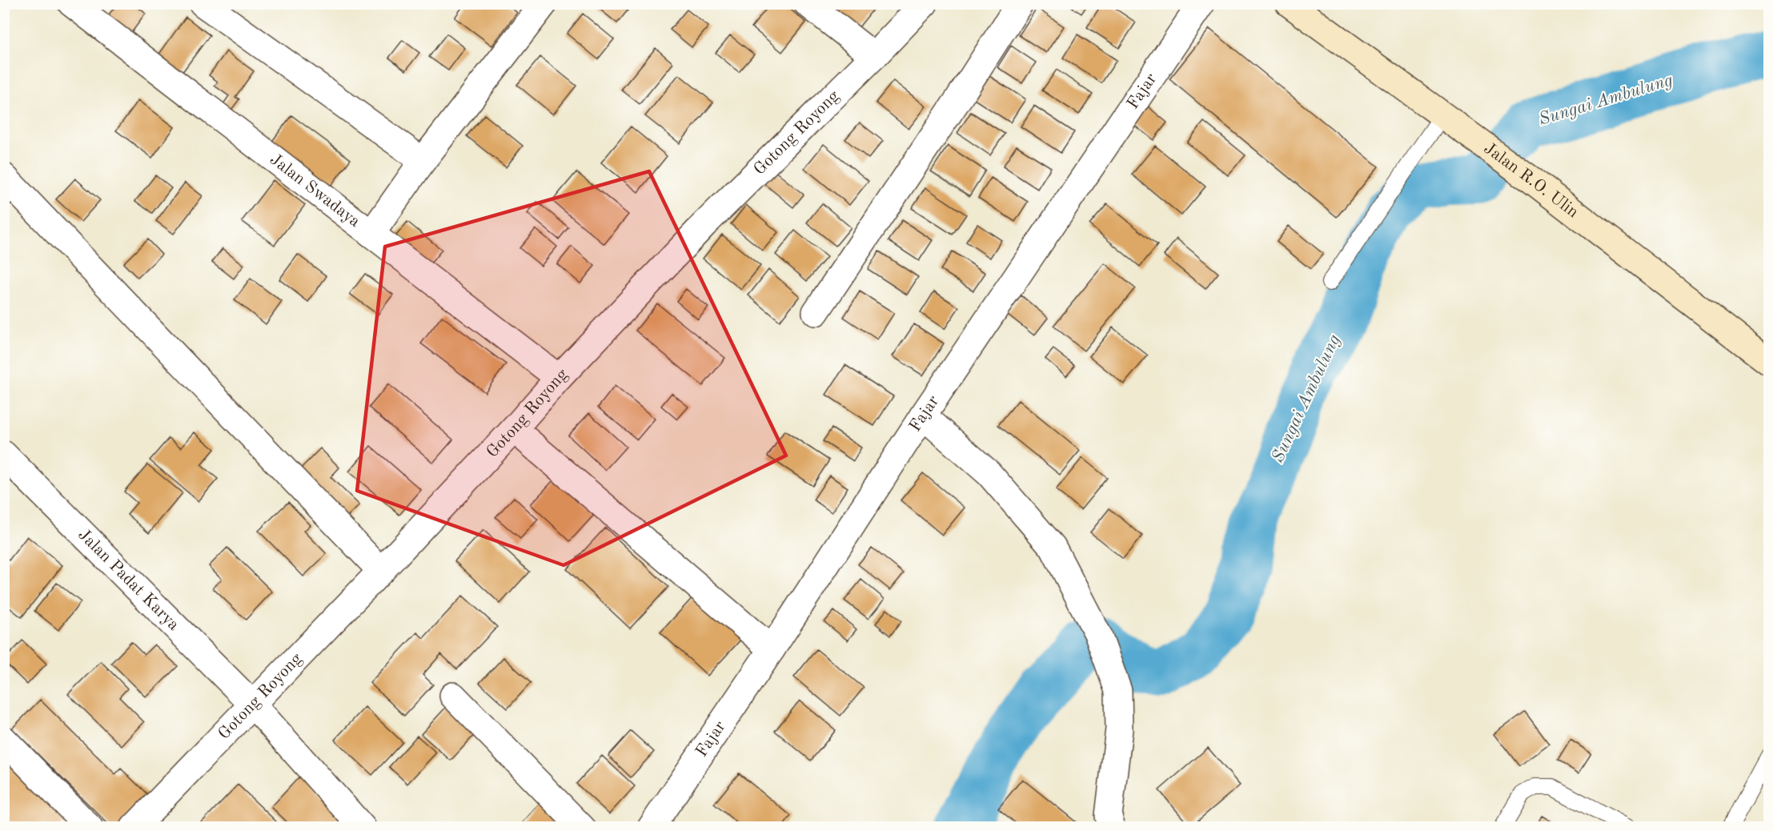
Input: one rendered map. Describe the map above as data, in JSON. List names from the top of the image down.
{
  "streets": {
    "main road": ["Jalan R.O. Ulin"],
    "street": [
      "Fajar",
      "Gotong Royong",
      "Jalan Swadaya",
      "Jalan Padat Karya"
    ]
  },
  "crossings": [
    ["Gotong Royong", "Jalan Swadaya"],
    ["Gotong Royong", "Jalan Padat Karya"]
  ],
  "water": ["Sungai Ambulung"]
}
